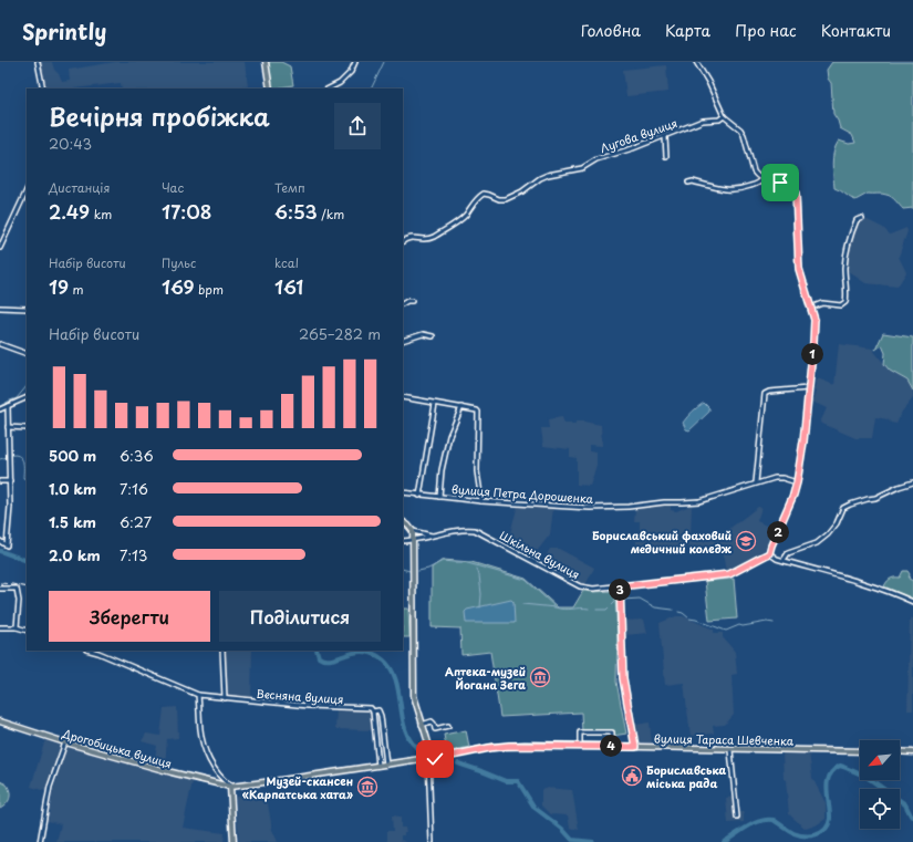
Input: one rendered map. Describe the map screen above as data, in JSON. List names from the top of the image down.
{
  "streets": {
    "main road": ["вулиця Тараса Шевченка", "Дрогобицька вулиця"],
    "street": [
      "Лугова вулиця",
      "вулиця Петра Дорошенка",
      "Шкільна вулиця",
      "Весняна вулиця"
    ]
  },
  "crossings": [
    ["вулиця Тараса Шевченка", "Дрогобицька вулиця"]
  ],
  "places": {
    "school or university": ["Бориславський фаховий медичний коледж"],
    "museum": ["Аптека-музей Йогана Зега", "Музей-скансен «Карпатська хата»"],
    "public building": ["Бориславська міська рада"]
  },
  "north": "bottom left",
  "page": {
    "header": "Sprintly",
    "nav": [
      "Головна",
      "Карта",
      "Про нас",
      "Контакти"
    ],
    "heading": ["Вечірня пробіжка", "20:43"],
    "stats": [
      ["Дистанція", "2.49 km"],
      ["Час", "17:08"],
      ["Темп", "6:53 /km"],
      ["Набір висоти", "19 m"],
      ["Пульс", "169 bpm"],
      ["kcal", "161"]
    ],
    "chart": ["Набір висоти", "265–282 m"],
    "pins": [
      "1",
      "2",
      "3",
      "4"
    ],
    "list": [
      {
        "name": "500 m",
        "note": "6:36"
      },
      {
        "name": "1.0 km",
        "note": "7:16"
      },
      {
        "name": "1.5 km",
        "note": "6:27"
      },
      {
        "name": "2.0 km",
        "note": "7:13"
      }
    ],
    "buttons": ["Зберегти", "Поділитися"]
  }
}
